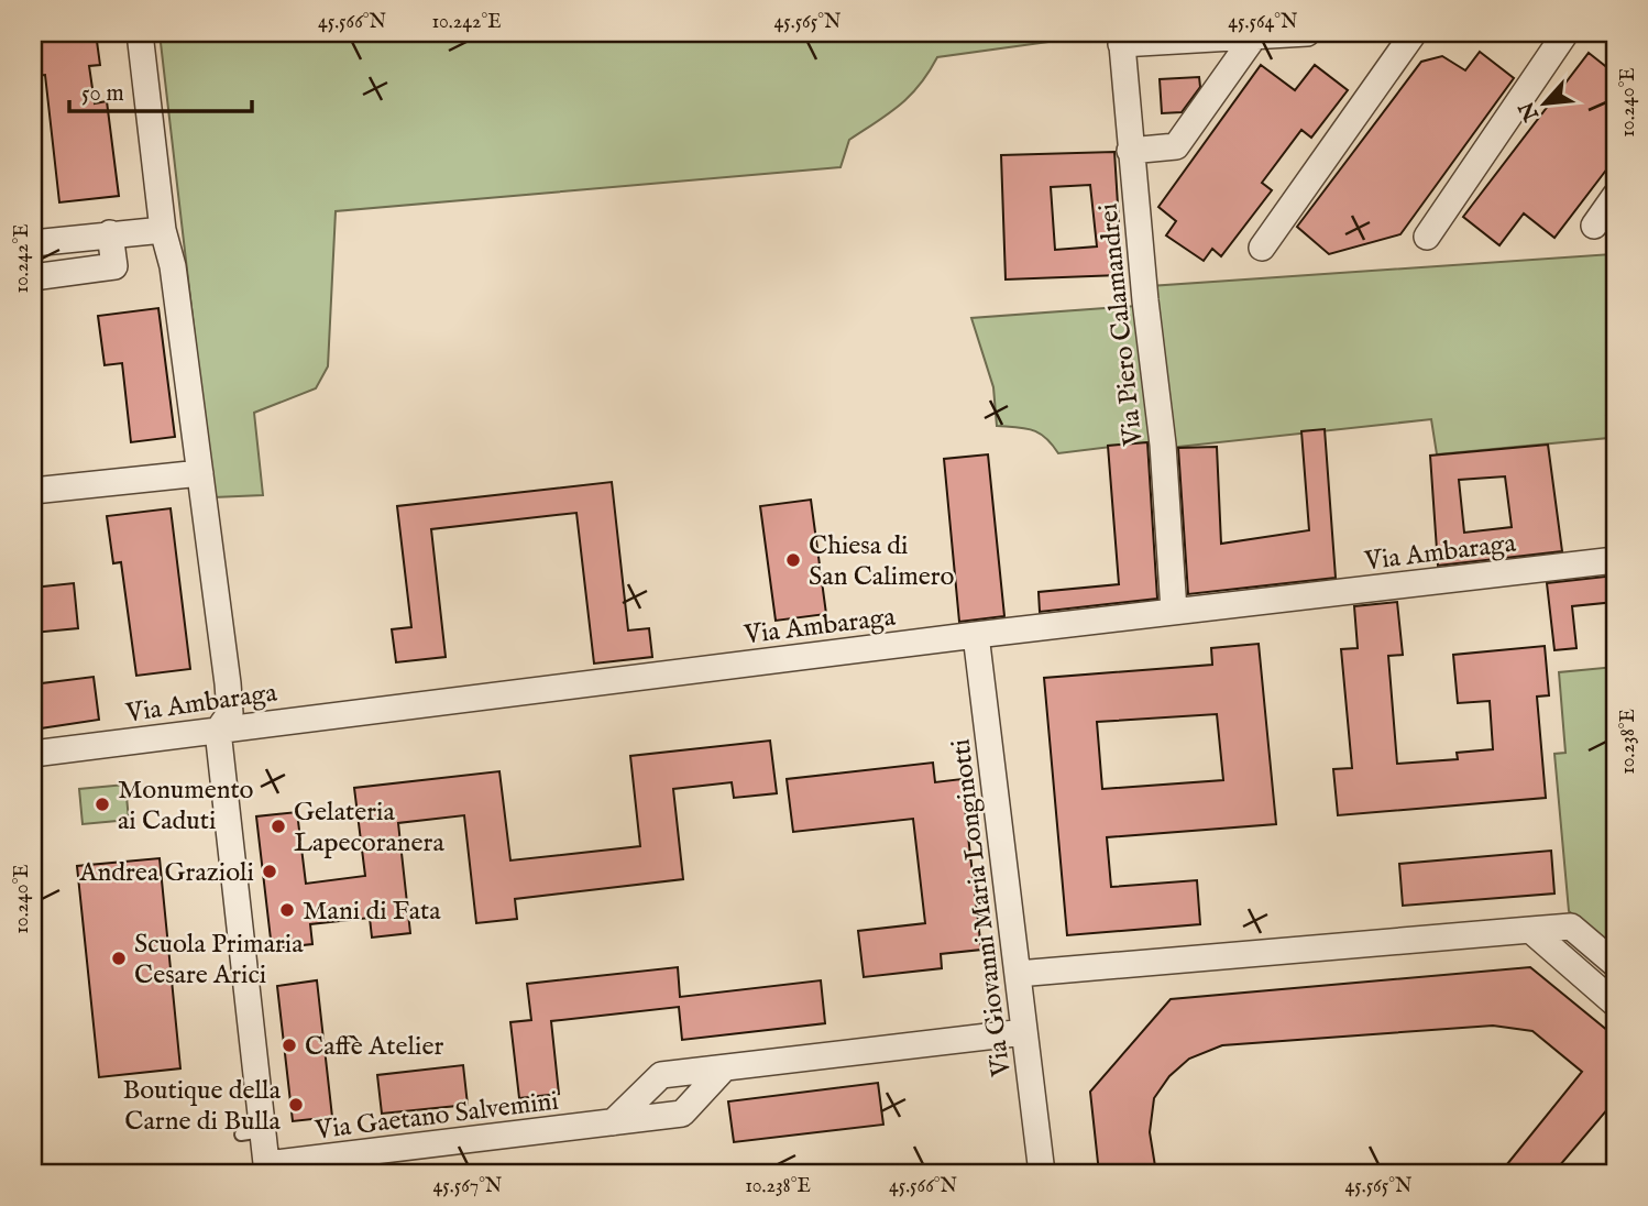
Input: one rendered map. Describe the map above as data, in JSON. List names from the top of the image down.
{
  "streets": {
    "street": [
      "Via Piero Calamandrei",
      "Via Ambaraga",
      "Via Giovanni Maria Longinotti",
      "Via Gaetano Salvemini"
    ]
  },
  "crossings": [
    ["Via Piero Calamandrei", "Via Ambaraga"],
    ["Via Ambaraga", "Via Giovanni Maria Longinotti"]
  ],
  "places": [
    "Chiesa di San Calimero",
    "Monumento ai Caduti",
    "Gelateria Lapecoranera",
    "Andrea Grazioli",
    "Mani di Fata",
    "Scuola Primaria Cesare Arici",
    "Caffè Atelier",
    "Boutique della Carne di Bulla"
  ],
  "scale_bar": "50 m",
  "north": "bottom left",
  "coordinates": [
    "45.566°N",
    "10.242°E",
    "45.565°N",
    "45.564°N",
    "10.240°E",
    "10.238°E",
    "45.567°N"
  ]
}
